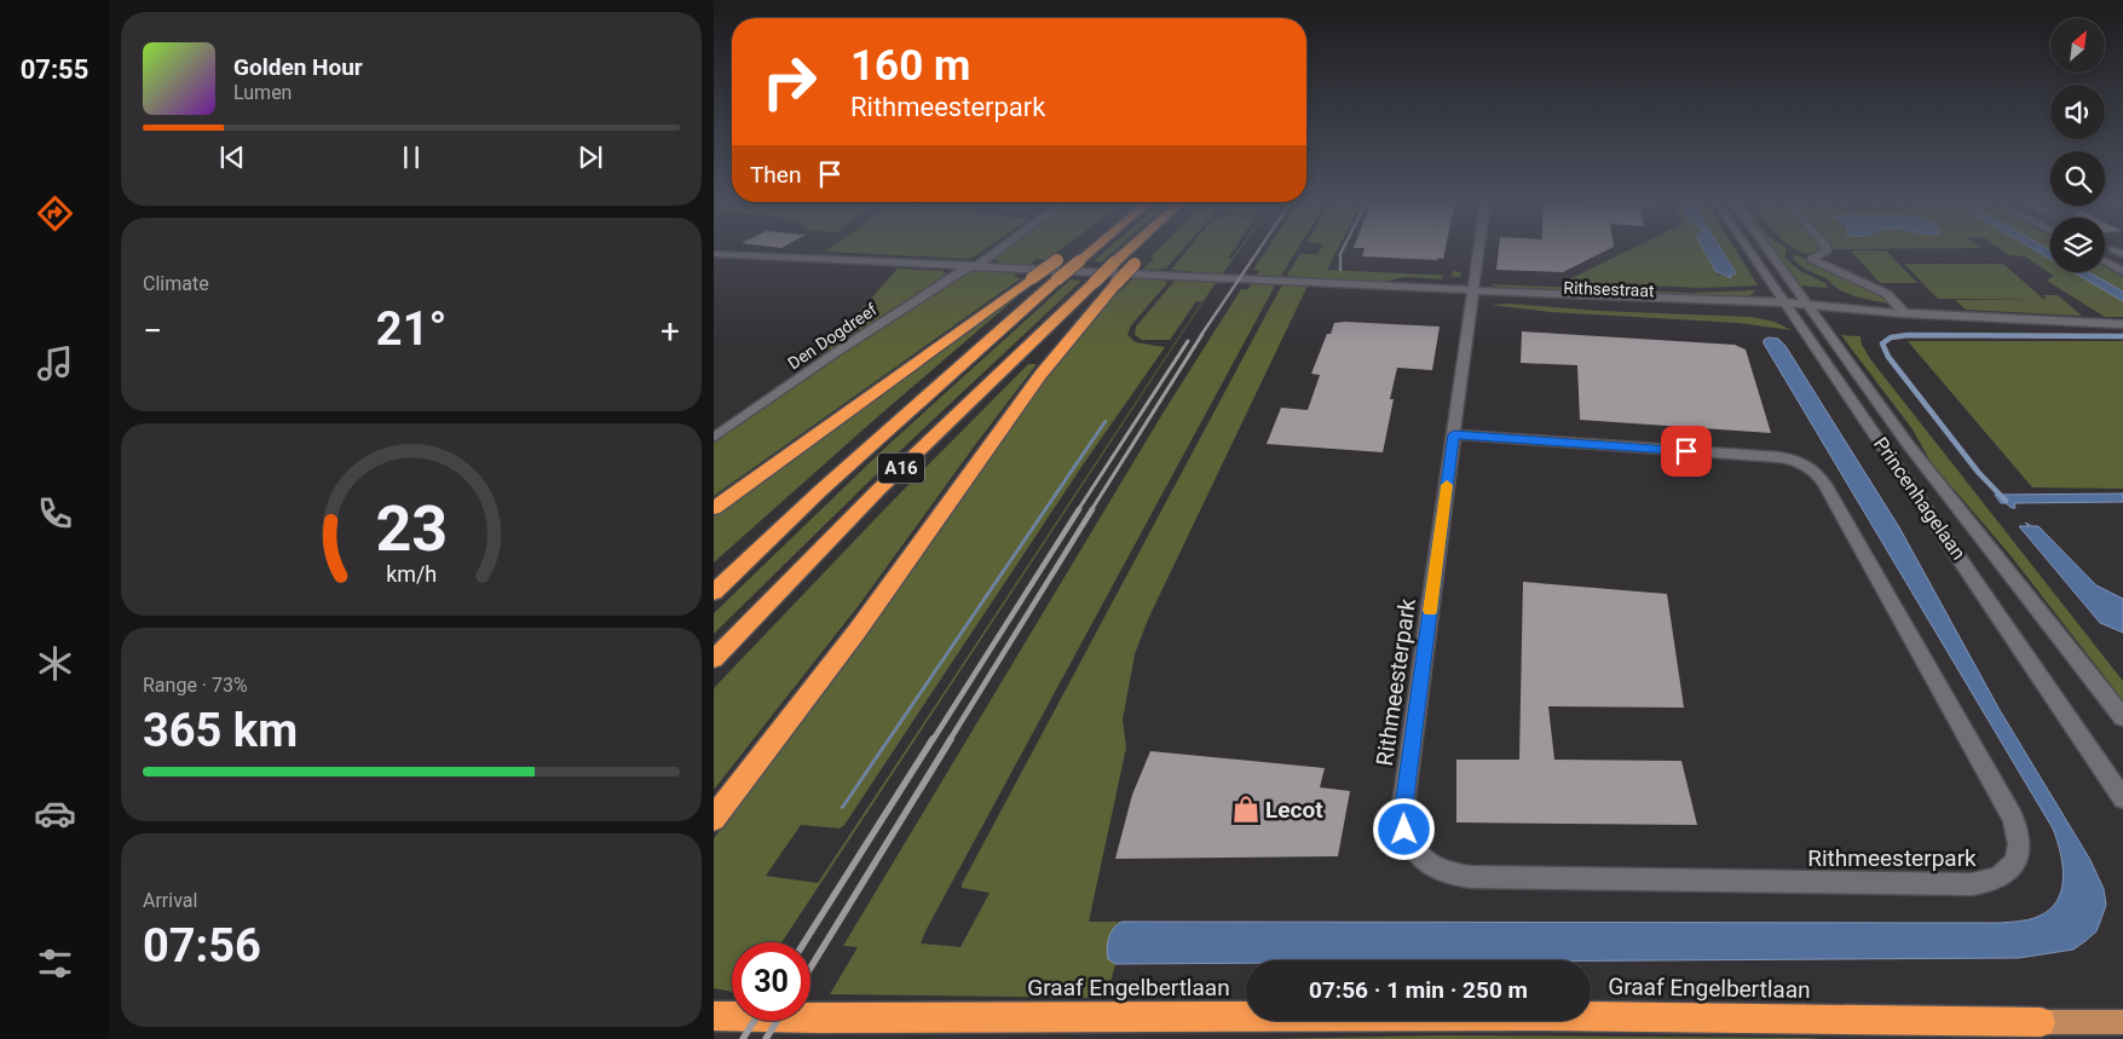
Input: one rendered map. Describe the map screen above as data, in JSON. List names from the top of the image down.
{
  "streets": {
    "highway": ["A16", "Graaf Engelbertlaan"],
    "street": [
      "Rithsestraat",
      "Den Dogdreef",
      "Princenhagelaan",
      "Rithmeesterpark"
    ]
  },
  "crossings": [
    ["Rithsestraat", "Den Dogdreef"],
    ["Rithsestraat", "Princenhagelaan"],
    ["Rithsestraat", "Rithmeesterpark"]
  ],
  "places": {
    "shop": ["Lecot"]
  },
  "north": "top right",
  "page": {
    "tabs": "07:55",
    "turn": ["160 m", "Rithmeesterpark"],
    "song": ["Golden Hour", "Lumen"],
    "then": "Then",
    "tile": [
      "Climate",
      ["Range · 73%", "365 km"],
      ["Arrival", "07:56"]
    ],
    "heat": ["−", "21°", "+"],
    "limit": "30",
    "trip": "07:56 · 1 min · 250 m",
    "gauge": ["23", "km/h"]
  }
}
